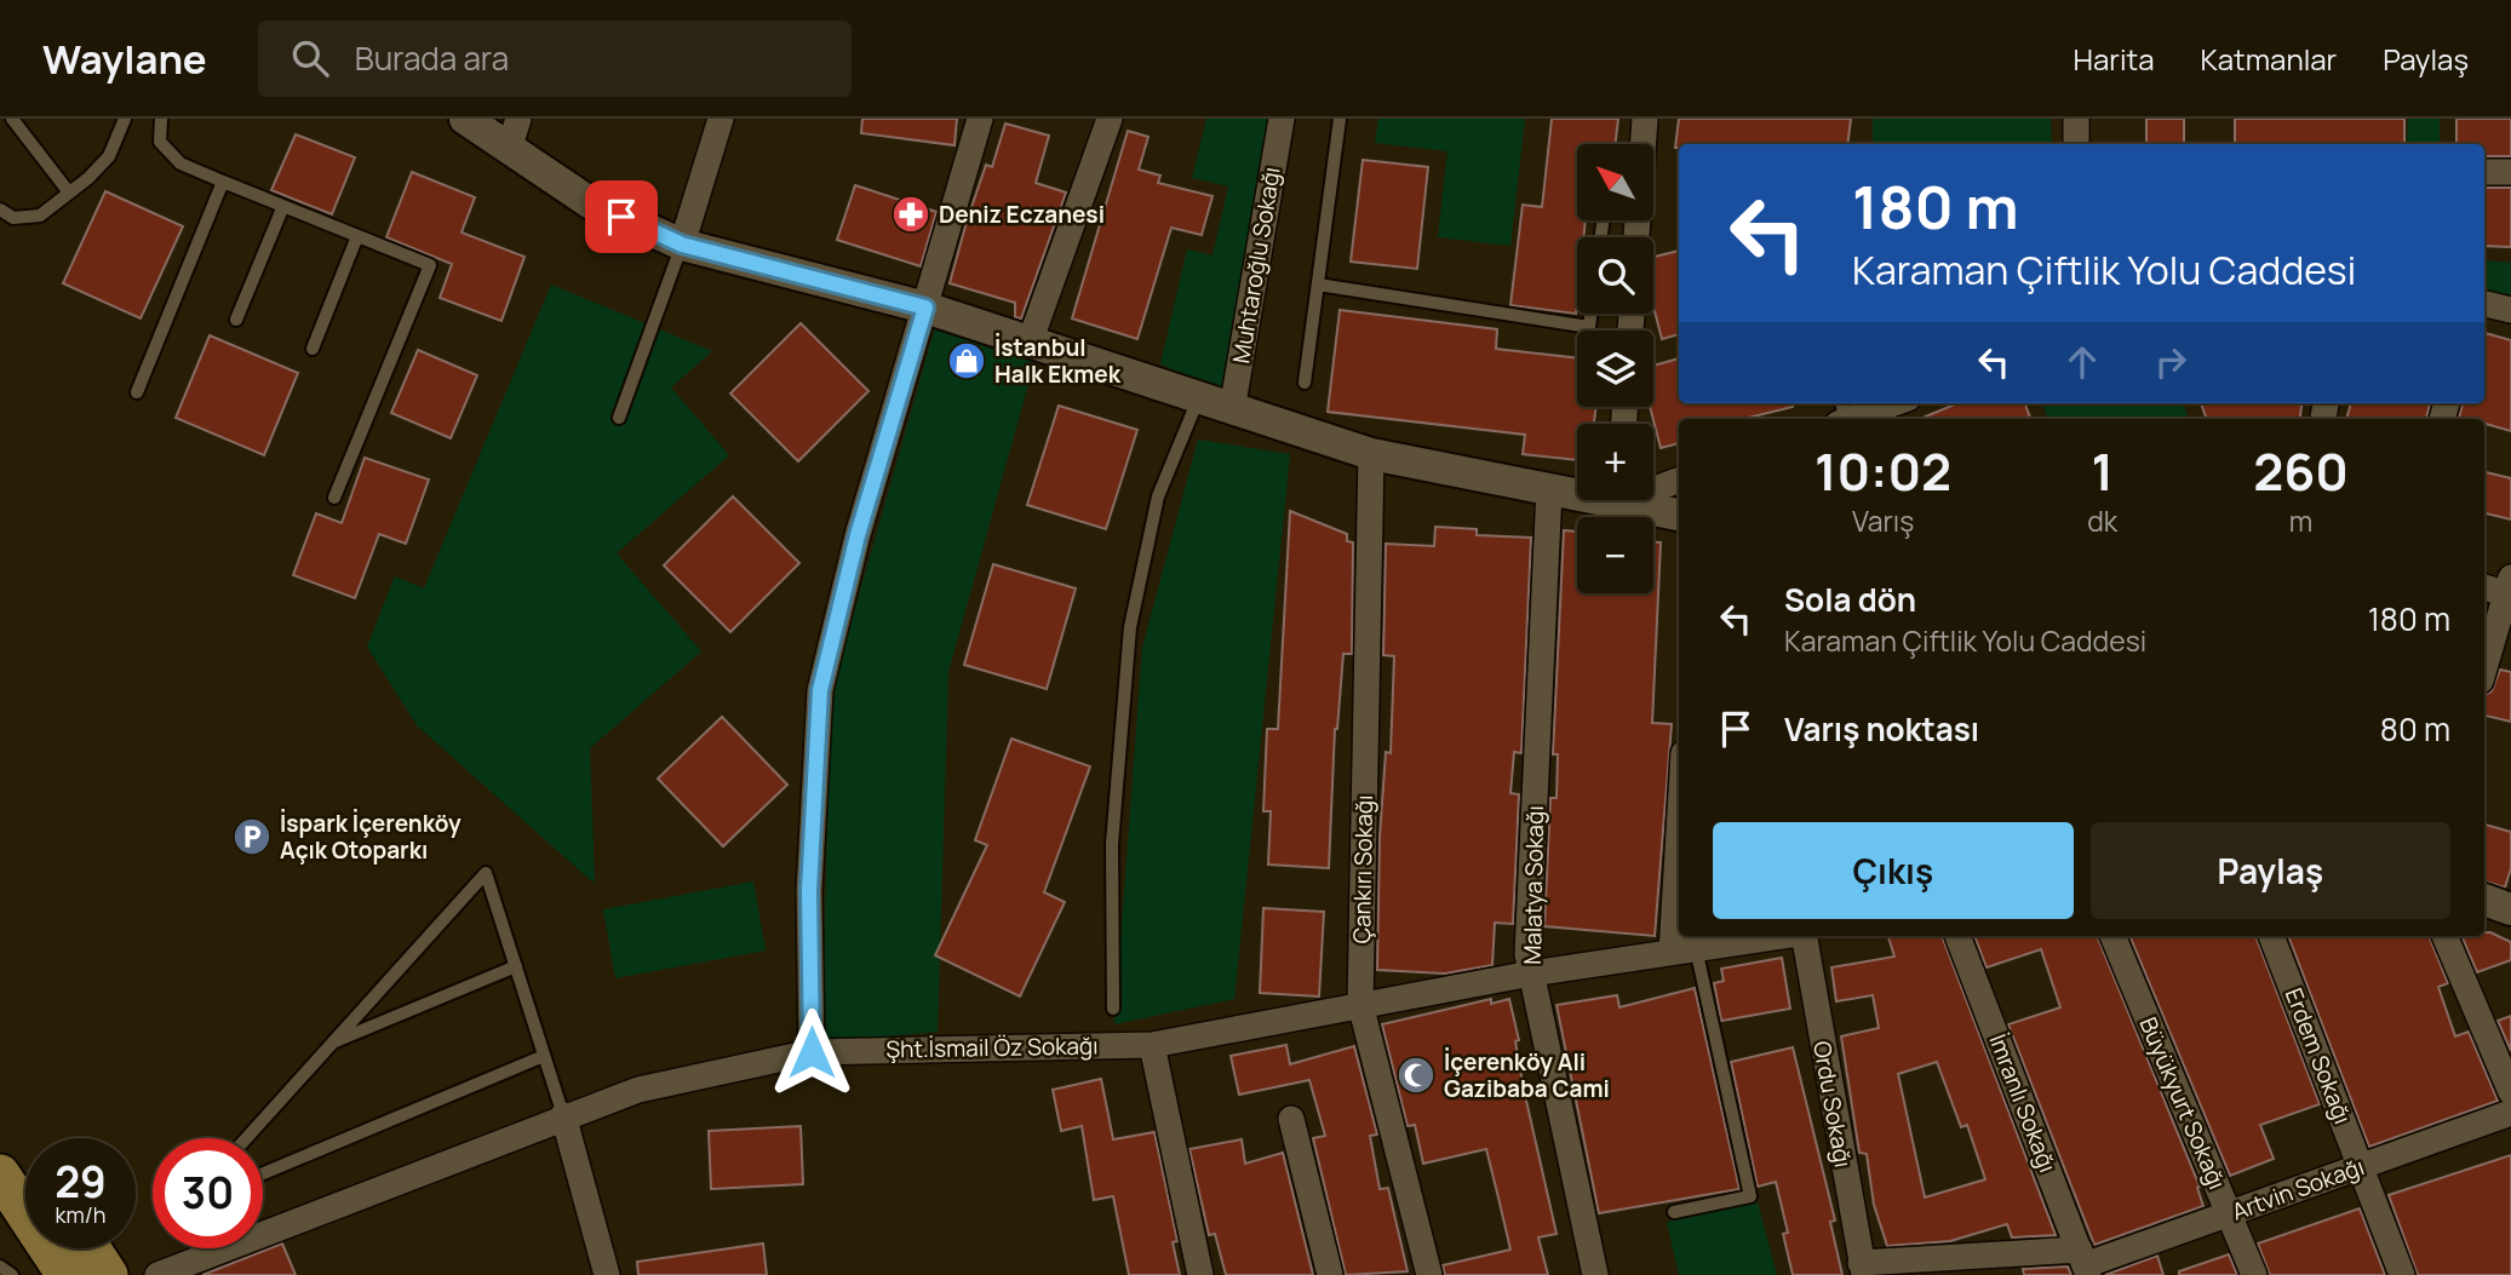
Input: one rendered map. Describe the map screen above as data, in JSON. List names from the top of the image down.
{
  "streets": {
    "street": [
      "Muhtaroğlu Sokağı",
      "Çankırı Sokağı",
      "Malatya Sokağı",
      "Şht.İsmail Öz Sokağı",
      "Erdem Sokağı",
      "İmranlı Sokağı",
      "Büyükyurt Sokağı",
      "Ordu Sokağı",
      "Artvin Sokağı"
    ]
  },
  "crossings": [
    ["Çankırı Sokağı", "Şht.İsmail Öz Sokağı"],
    ["Malatya Sokağı", "Şht.İsmail Öz Sokağı"],
    ["Erdem Sokağı", "Artvin Sokağı"],
    ["İmranlı Sokağı", "Artvin Sokağı"],
    ["Büyükyurt Sokağı", "Artvin Sokağı"],
    ["Ordu Sokağı", "Artvin Sokağı"]
  ],
  "places": {
    "pharmacy": ["Deniz Eczanesi"],
    "shop": ["İstanbul Halk Ekmek"],
    "parking": ["İspark İçerenköy Açık Otoparkı"],
    "mosque": ["İçerenköy Ali Gazibaba Cami"]
  },
  "north": "top left",
  "page": {
    "header": "Waylane",
    "search": "Burada ara",
    "nav": ["Harita", "Katmanlar", "Paylaş"],
    "map_buttons": ["+", "−"],
    "turn": ["180 m", "Karaman Çiftlik Yolu Caddesi"],
    "eta": [
      "10:02",
      "Varış",
      "1",
      "dk",
      "260",
      "m"
    ],
    "list": [
      {
        "name": "Sola dön",
        "note": "Karaman Çiftlik Yolu Caddesi",
        "value": "180 m"
      },
      {
        "name": "Varış noktası",
        "value": "80 m"
      }
    ],
    "buttons": ["Çıkış", "Paylaş"],
    "speed": "29 km/h",
    "limit": "30"
  }
}
